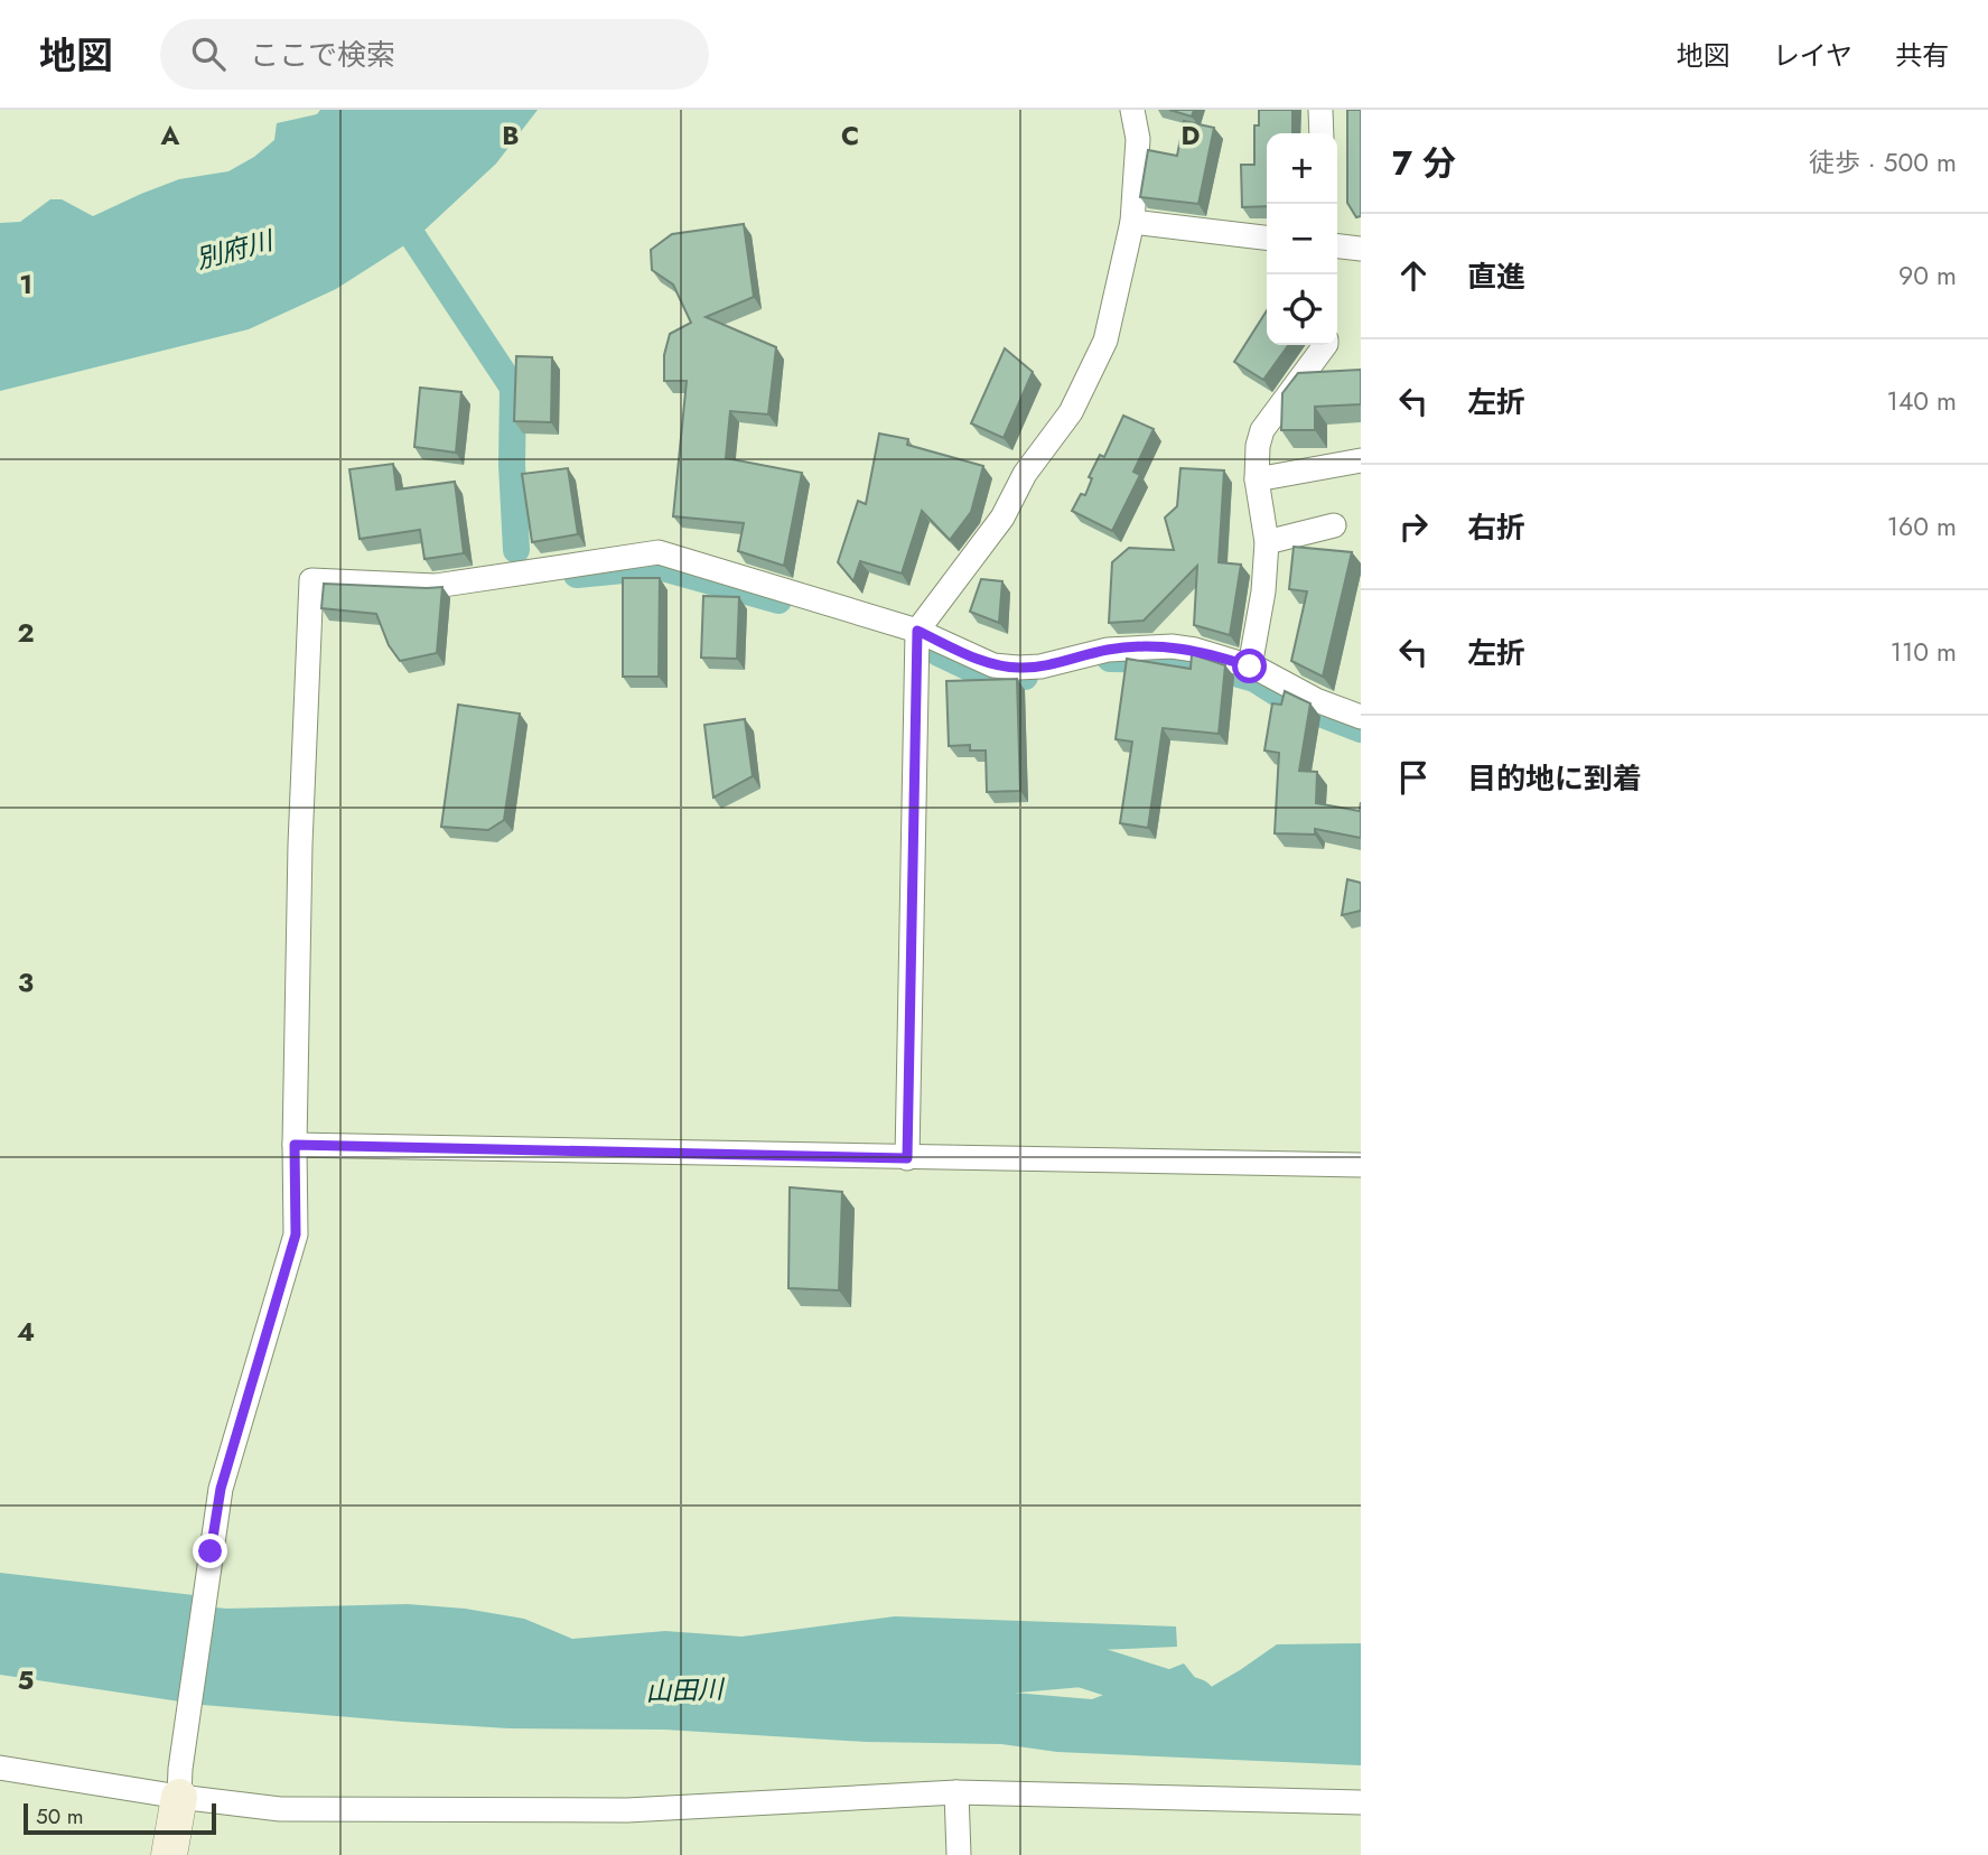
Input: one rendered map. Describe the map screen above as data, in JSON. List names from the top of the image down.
{
  "water": ["別府川", "山田川"],
  "scale_bar": "50 m",
  "page": {
    "header": "地図",
    "search": "ここで検索",
    "nav": ["地図", "レイヤ", "共有"],
    "heading": ["7 分", "徒歩 · 500 m"],
    "map_buttons": ["+", "−"],
    "list": [
      ["直進", "90 m"],
      ["左折", "140 m"],
      ["右折", "160 m"],
      ["左折", "110 m"],
      "目的地に到着"
    ],
    "scale": "50 m"
  },
  "grid": {
    "columns": [
      "A",
      "B",
      "C",
      "D"
    ],
    "rows": [
      "1",
      "2",
      "3",
      "4",
      "5"
    ]
  }
}
